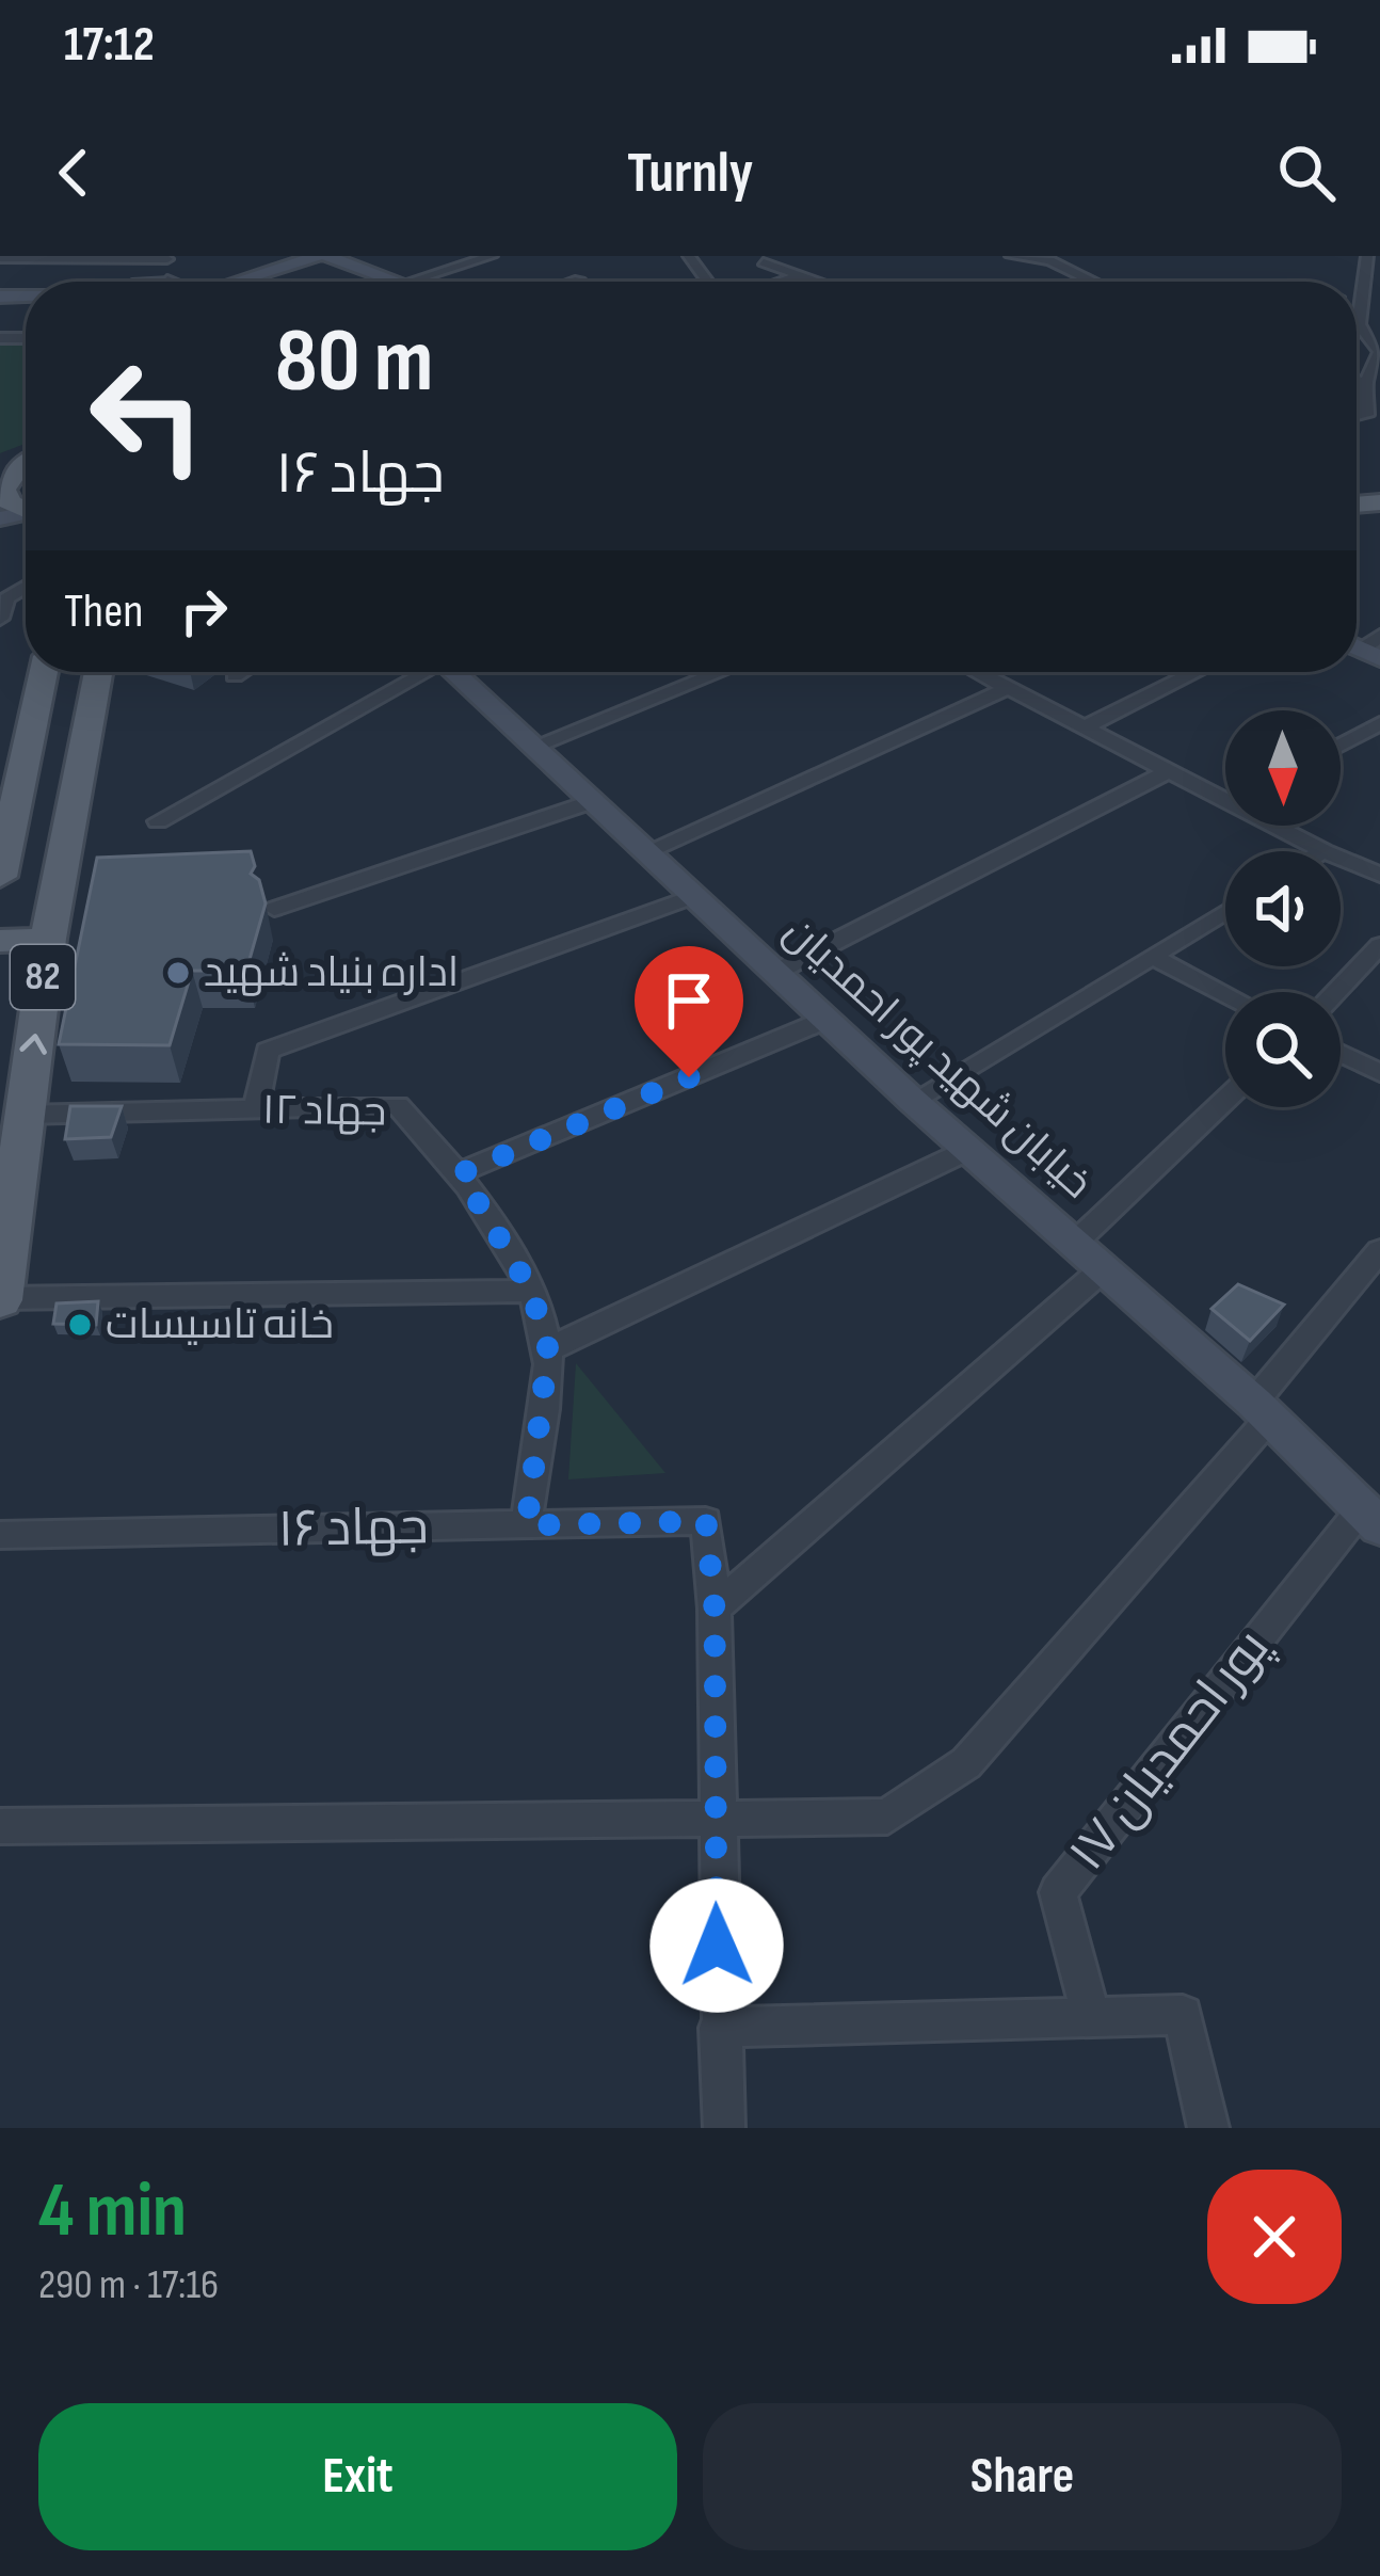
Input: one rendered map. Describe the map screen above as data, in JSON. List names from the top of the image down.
{
  "streets": {
    "main road": ["82"],
    "street": [
      "خیابان شهید پور احمدیان",
      "جهاد ۱۲",
      "جهاد ۱۶",
      "پور احمدیان ۱۷"
    ]
  },
  "crossings": [
    ["82", "جهاد ۱۲"],
    ["خیابان شهید پور احمدیان", "پور احمدیان ۱۷"]
  ],
  "places": ["اداره بنیاد شهید", "خانه تاسیسات"],
  "north": "bottom",
  "page": {
    "status": "17:12",
    "header": "Turnly",
    "turn": ["80 m", "جهاد ۱۶"],
    "then": "Then",
    "heading": ["4 min", "290 m · 17:16"],
    "buttons": ["Exit", "Share"]
  }
}
